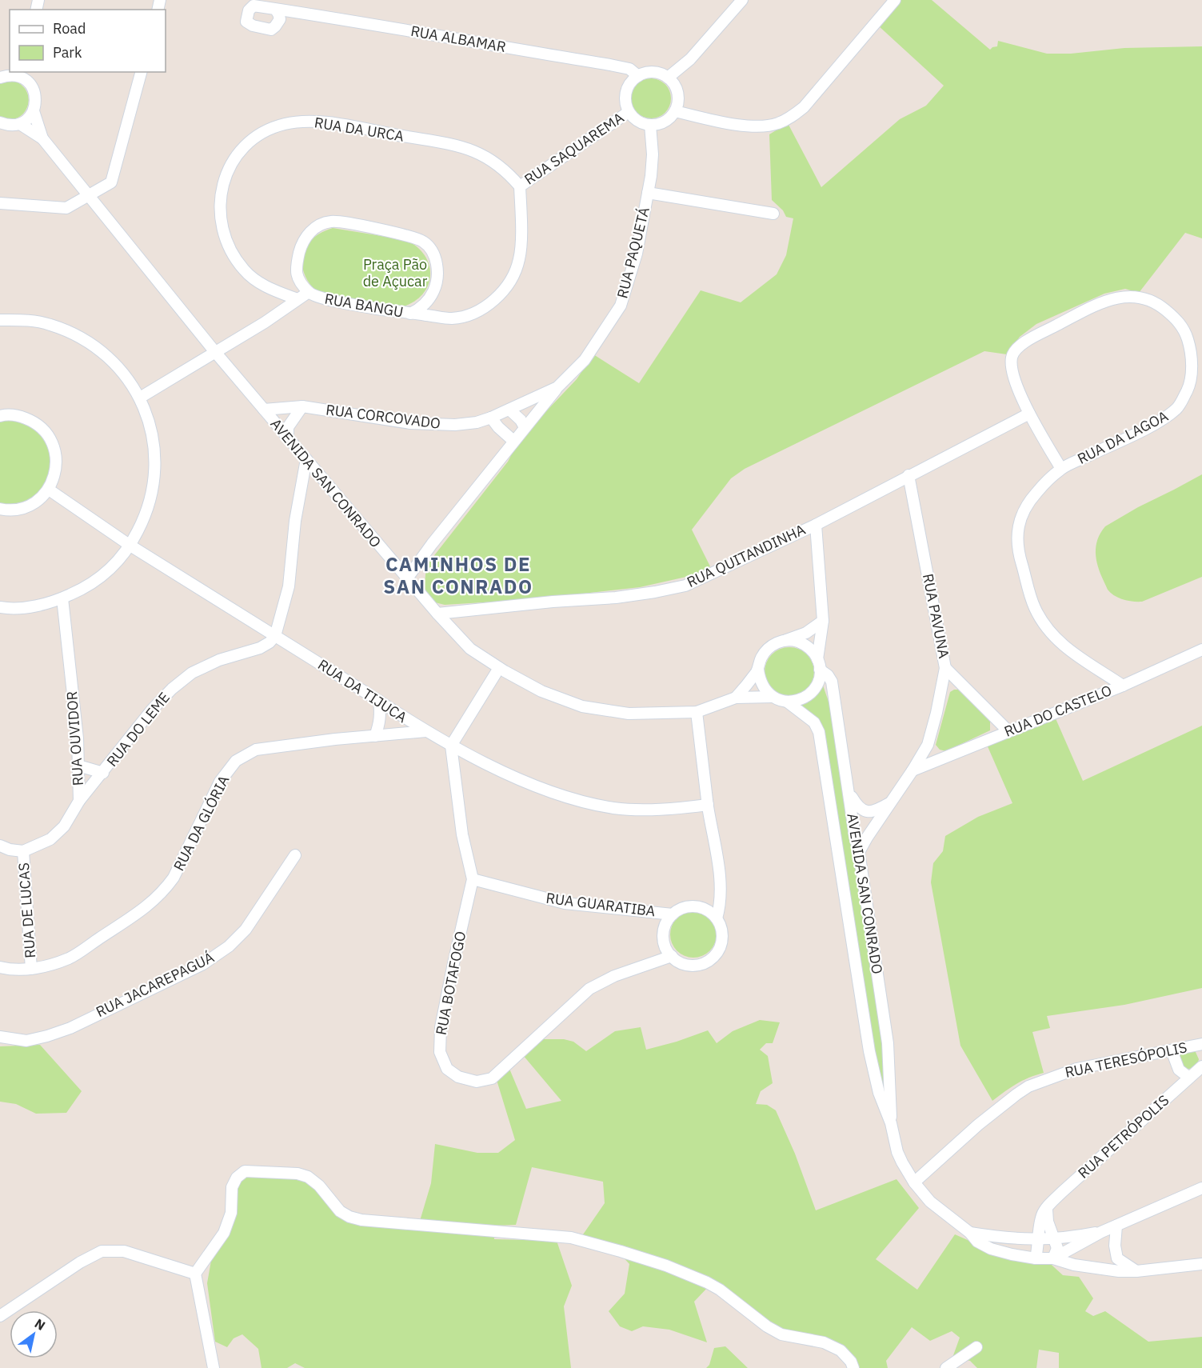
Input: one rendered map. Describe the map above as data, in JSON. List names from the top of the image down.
{
  "streets": {
    "street": [
      "RUA ALBAMAR",
      "RUA DA URCA",
      "RUA SAQUAREMA",
      "RUA PAQUETÁ",
      "RUA BANGU",
      "RUA CORCOVADO",
      "RUA DA LAGOA",
      "AVENIDA SAN CONRADO",
      "RUA QUITANDINHA",
      "RUA PAVUNA",
      "RUA DA TIJUCA",
      "RUA DO CASTELO",
      "RUA DO LEME",
      "RUA OUVIDOR",
      "RUA DA GLÓRIA",
      "RUA GUARATIBA",
      "RUA DE LUCAS",
      "RUA BOTAFOGO",
      "RUA JACAREPAGUÁ",
      "RUA TERESÓPOLIS",
      "RUA PETRÓPOLIS"
    ]
  },
  "crossings": [
    ["RUA ALBAMAR", "RUA SAQUAREMA"],
    ["RUA ALBAMAR", "RUA PAQUETÁ"],
    ["RUA DA URCA", "RUA SAQUAREMA"],
    ["RUA DA URCA", "RUA BANGU"],
    ["RUA SAQUAREMA", "RUA PAQUETÁ"],
    ["RUA SAQUAREMA", "RUA BANGU"],
    ["RUA PAQUETÁ", "RUA CORCOVADO"],
    ["RUA PAQUETÁ", "AVENIDA SAN CONRADO"],
    ["RUA BANGU", "AVENIDA SAN CONRADO"],
    ["RUA CORCOVADO", "AVENIDA SAN CONRADO"],
    ["RUA DA LAGOA", "RUA QUITANDINHA"],
    ["RUA DA LAGOA", "RUA DO CASTELO"],
    ["AVENIDA SAN CONRADO", "RUA QUITANDINHA"],
    ["AVENIDA SAN CONRADO", "RUA PAVUNA"],
    ["AVENIDA SAN CONRADO", "RUA TERESÓPOLIS"],
    ["AVENIDA SAN CONRADO", "RUA PETRÓPOLIS"],
    ["RUA QUITANDINHA", "RUA PAVUNA"],
    ["RUA PAVUNA", "RUA DO CASTELO"],
    ["RUA DA TIJUCA", "RUA DO LEME"],
    ["RUA DA TIJUCA", "RUA DA GLÓRIA"],
    ["RUA DA TIJUCA", "RUA BOTAFOGO"],
    ["RUA DO LEME", "RUA OUVIDOR"],
    ["RUA OUVIDOR", "RUA DE LUCAS"],
    ["RUA DA GLÓRIA", "RUA DE LUCAS"],
    ["RUA GUARATIBA", "RUA BOTAFOGO"]
  ],
  "districts": ["CAMINHOS DE SAN CONRADO"],
  "parks": ["Praça Pão de Açucar"],
  "legend": ["Road", "Park"],
  "north": "top right"
}
